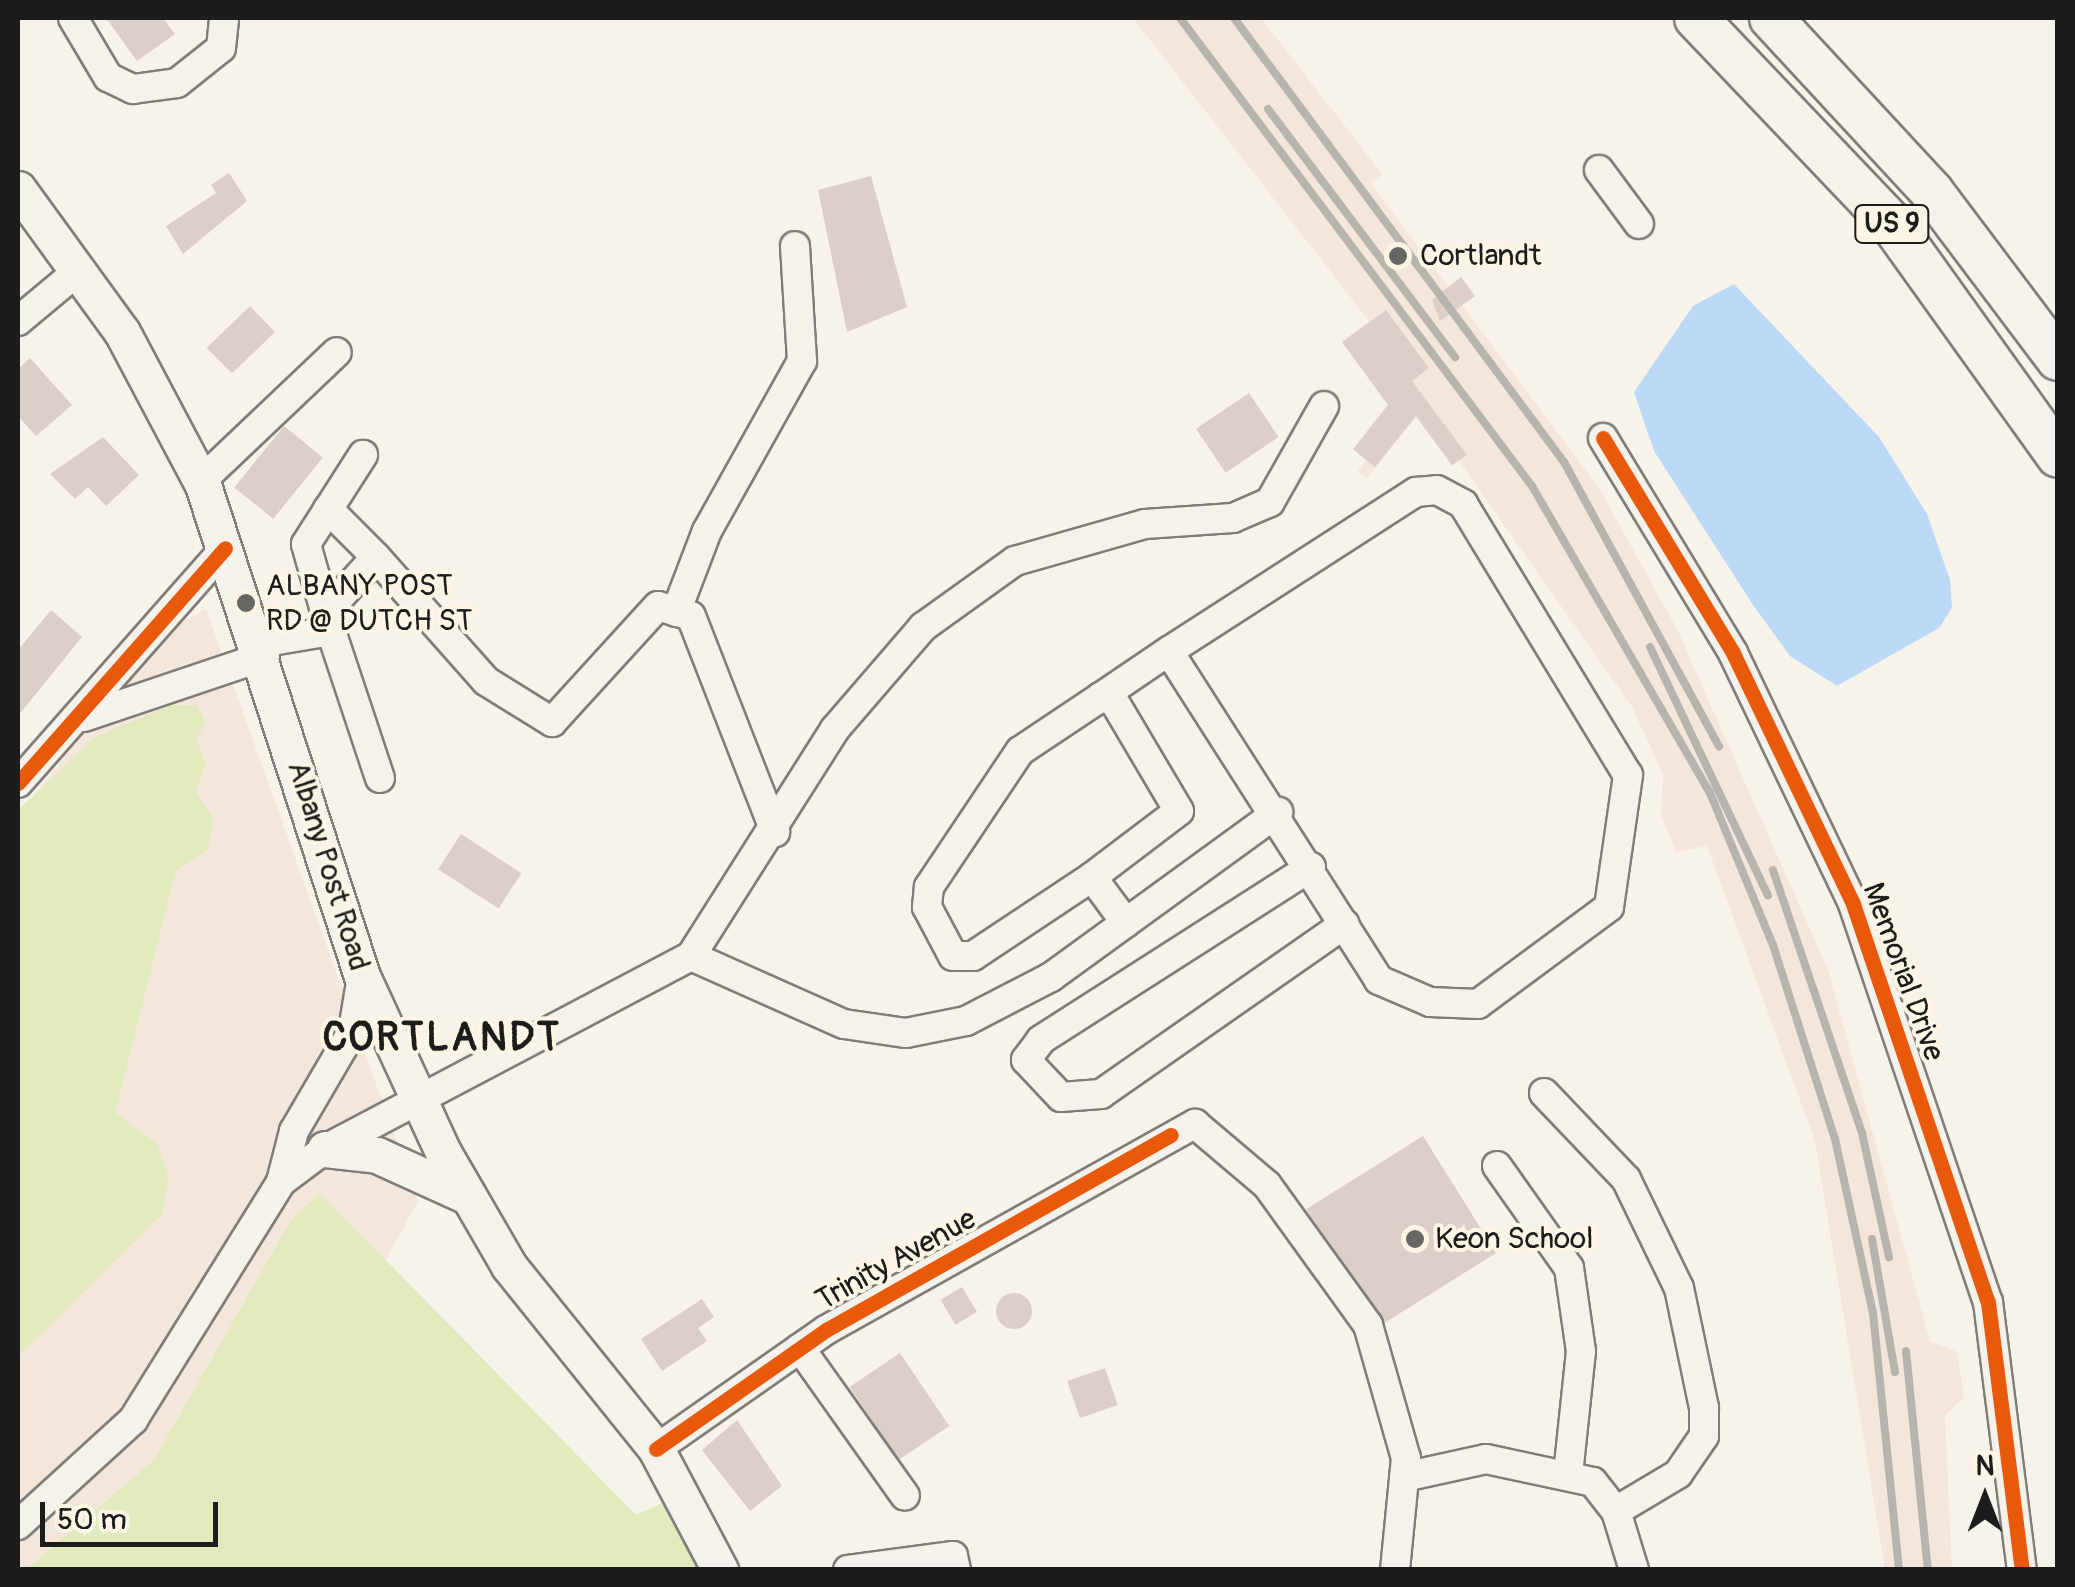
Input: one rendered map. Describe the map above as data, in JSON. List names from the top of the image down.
{
  "streets": {
    "highway": ["US 9"],
    "main road": ["Albany Post Road"],
    "street": ["Memorial Drive", "Trinity Avenue"]
  },
  "crossings": [
    ["Albany Post Road", "Trinity Avenue"]
  ],
  "districts": ["CORTLANDT"],
  "places": ["Cortlandt", "ALBANY POST RD @ DUTCH ST", "Keon School"],
  "scale_bar": "50 m",
  "north": "top"
}
